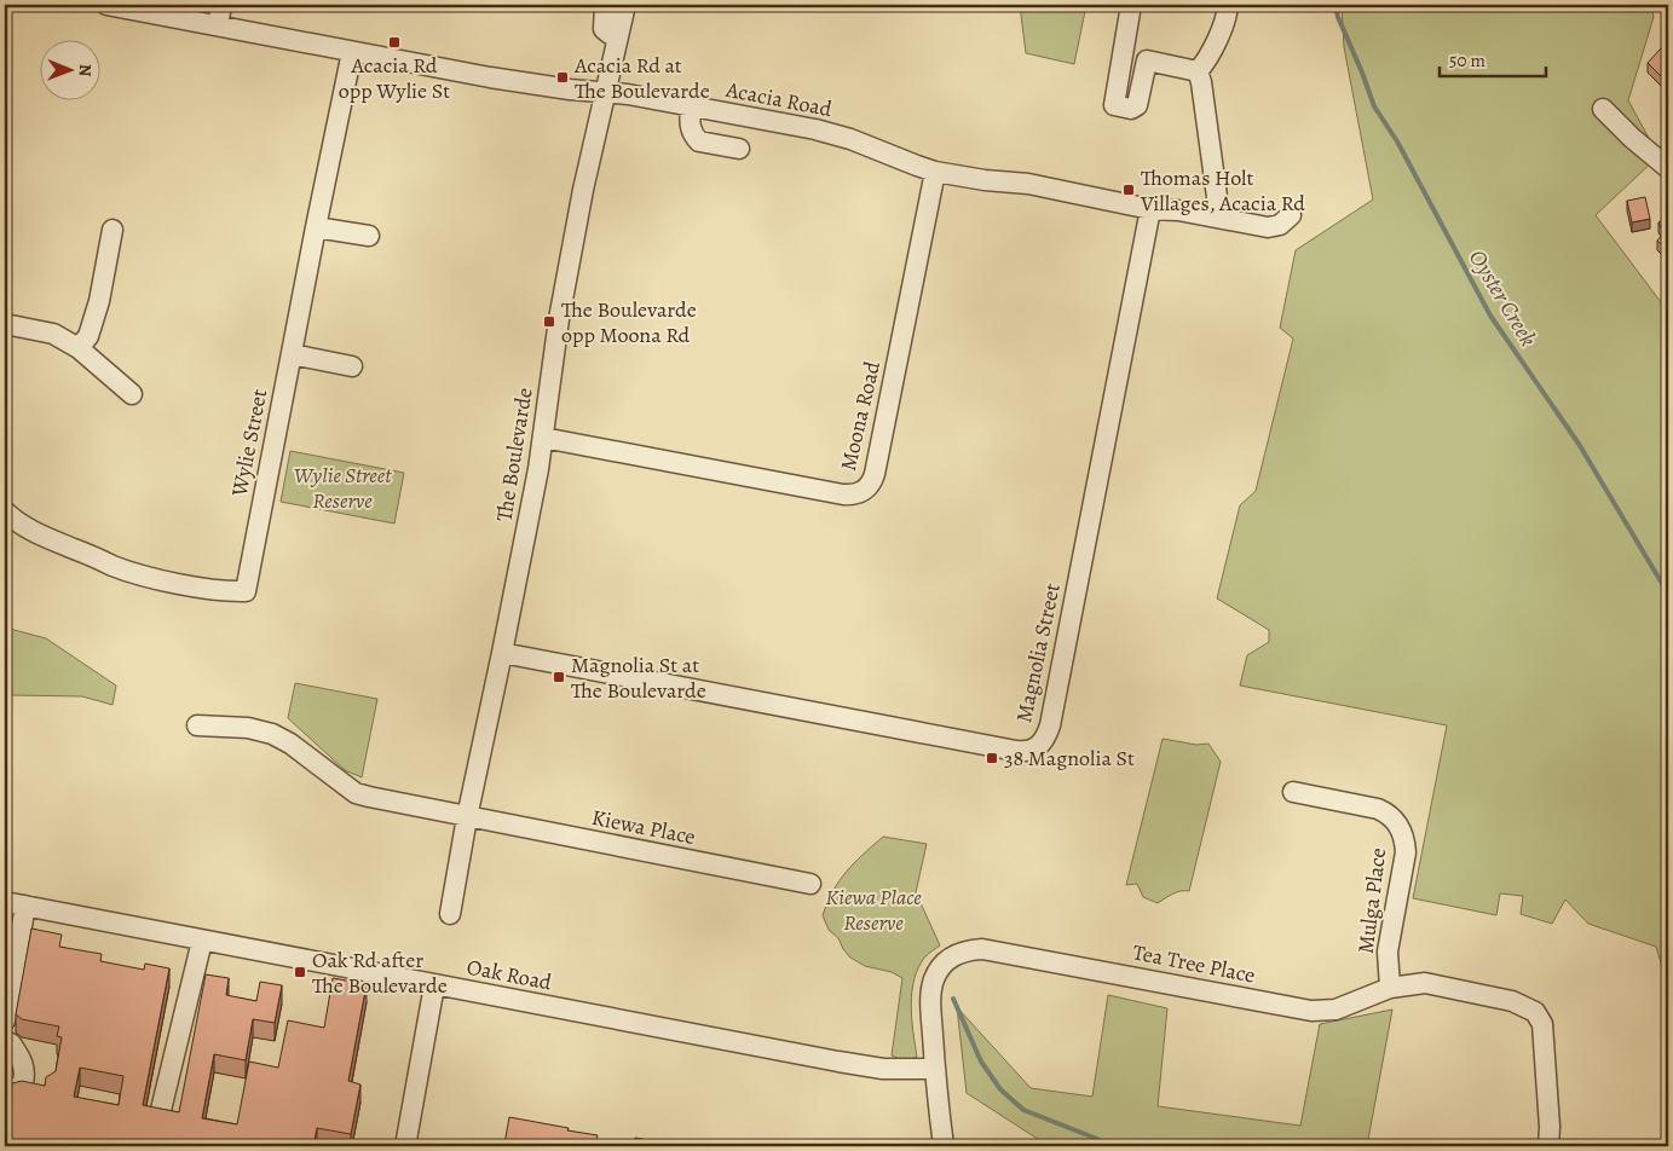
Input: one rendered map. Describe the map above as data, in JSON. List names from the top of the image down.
{
  "streets": {
    "street": [
      "Acacia Road",
      "Moona Road",
      "Wylie Street",
      "The Boulevarde",
      "Magnolia Street",
      "Kiewa Place",
      "Mulga Place",
      "Tea Tree Place",
      "Oak Road"
    ]
  },
  "crossings": [
    ["Acacia Road", "Moona Road"],
    ["Acacia Road", "Wylie Street"],
    ["Acacia Road", "The Boulevarde"],
    ["Acacia Road", "Magnolia Street"],
    ["Moona Road", "The Boulevarde"],
    ["The Boulevarde", "Magnolia Street"],
    ["The Boulevarde", "Kiewa Place"],
    ["Mulga Place", "Tea Tree Place"],
    ["Tea Tree Place", "Oak Road"]
  ],
  "water": ["Oyster Creek"],
  "parks": ["Wylie Street Reserve", "Kiewa Place Reserve"],
  "places": {
    "transit": [
      "Acacia Rd opp Wylie St",
      "Acacia Rd at The Boulevarde",
      "Thomas Holt Villages, Acacia Rd",
      "The Boulevarde opp Moona Rd",
      "Magnolia St at The Boulevarde",
      "38 Magnolia St",
      "Oak Rd after The Boulevarde"
    ]
  },
  "scale_bar": "50 m",
  "north": "right"
}
